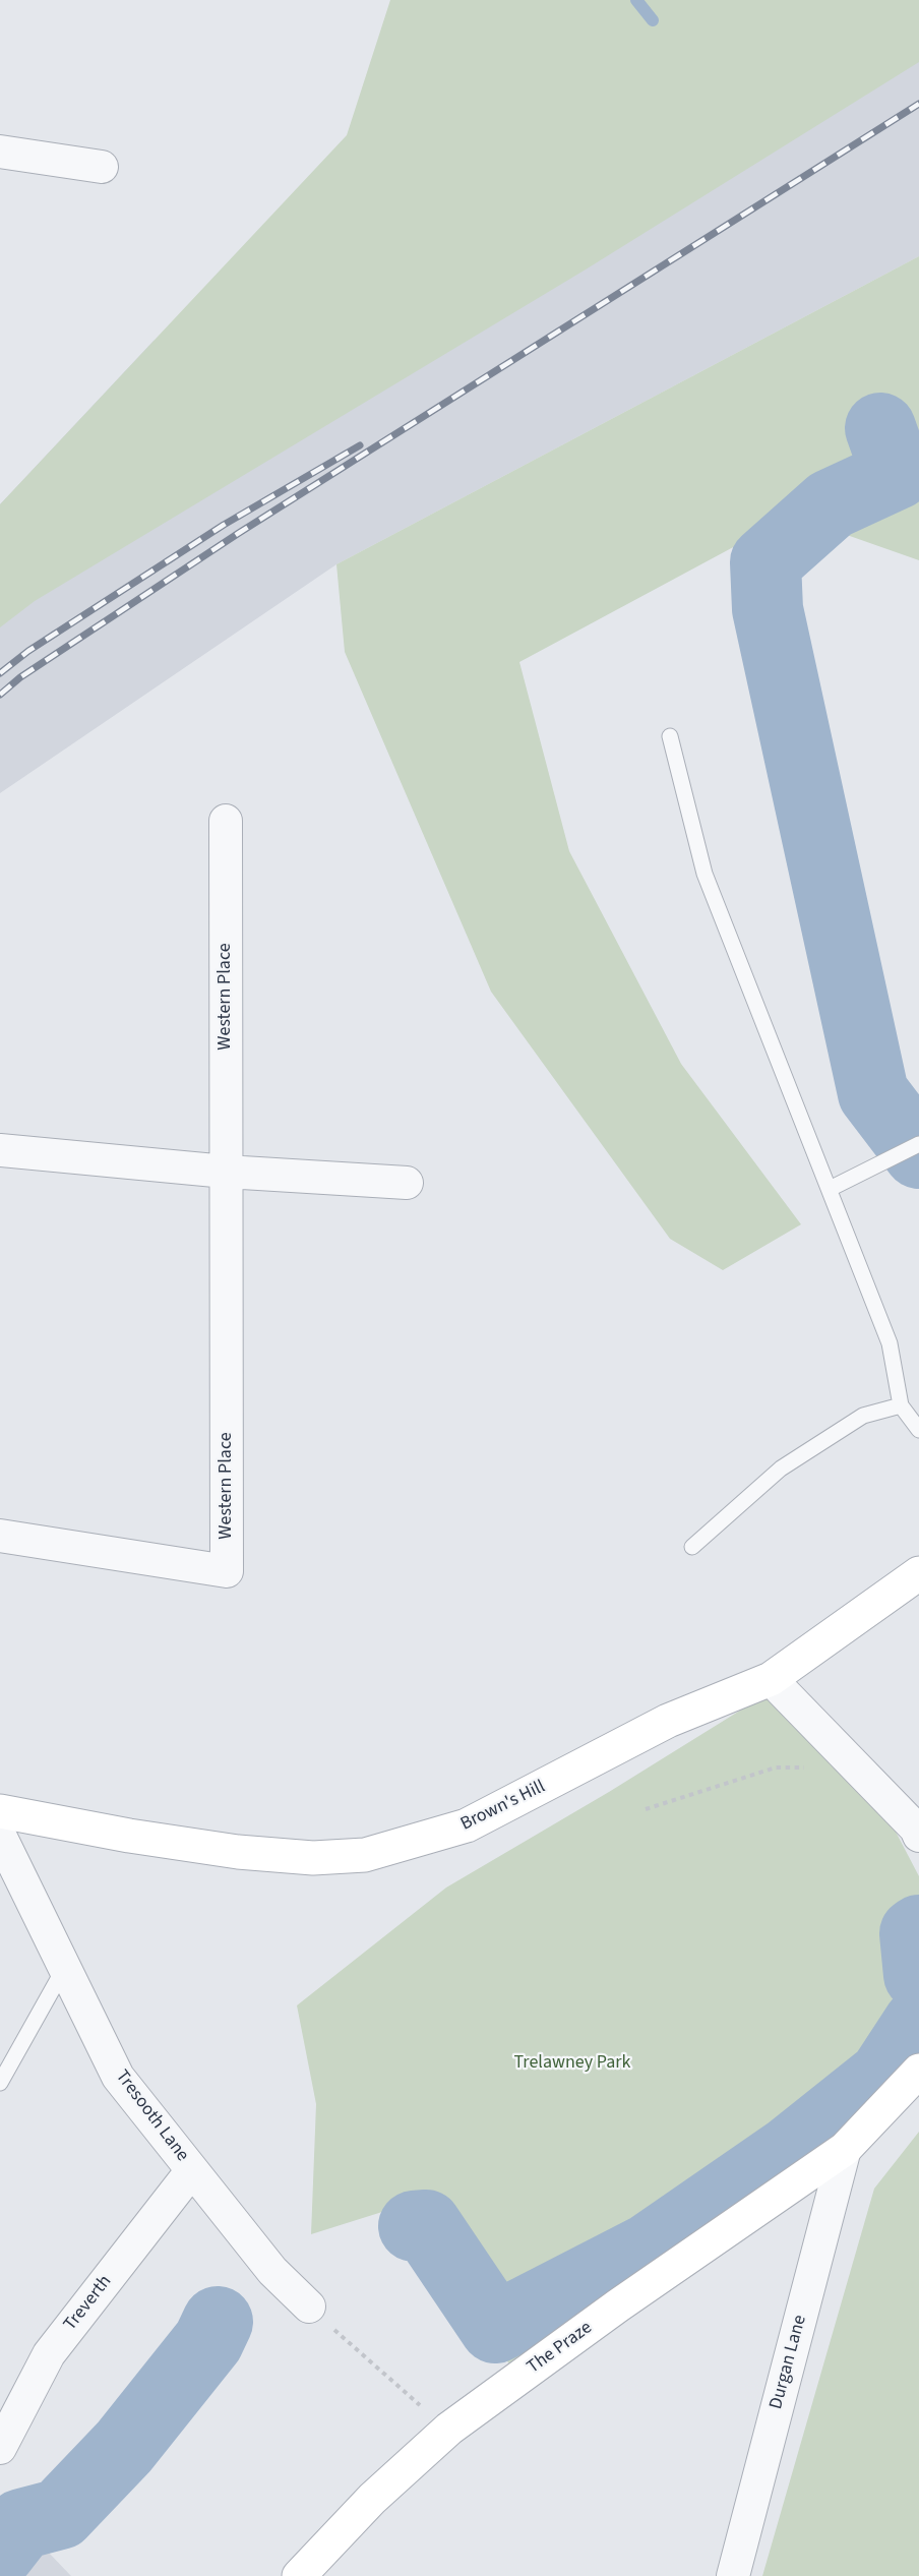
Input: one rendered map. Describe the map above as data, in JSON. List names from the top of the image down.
{
  "streets": {
    "street": [
      "Western Place",
      "Brown's Hill",
      "Tresooth Lane",
      "Treverth",
      "The Praze",
      "Durgan Lane"
    ]
  },
  "crossings": [
    ["Tresooth Lane", "Treverth"],
    ["The Praze", "Durgan Lane"]
  ],
  "parks": ["Trelawney Park"]
}
